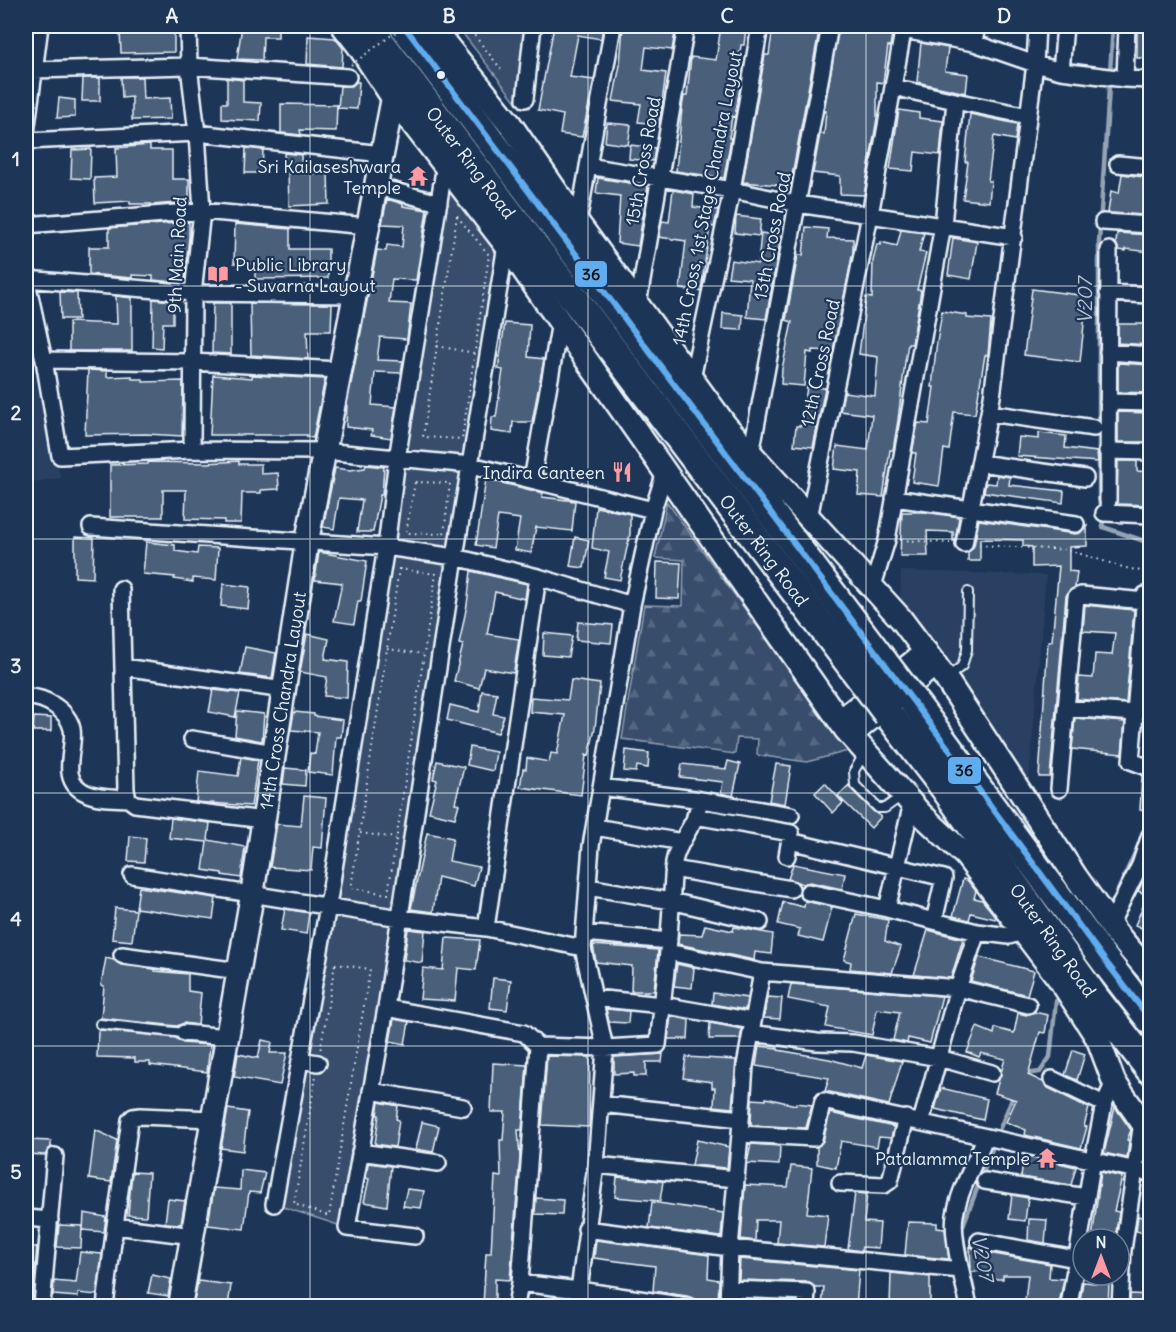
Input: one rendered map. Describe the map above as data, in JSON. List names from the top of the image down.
{
  "streets": {
    "highway": ["Outer Ring Road"],
    "street": [
      "15th Cross Road",
      "14th Cross, 1st Stage Chandra Layout",
      "13th Cross Road",
      "9th Main Road",
      "12th Cross Road",
      "14th Cross Chandra Layout"
    ]
  },
  "water": ["V207"],
  "places": {
    "temple": ["Sri Kailaseshwara Temple", "Patalamma Temple"],
    "library": ["Public Library - Suvarna Layout"],
    "restaurant": ["Indira Canteen"]
  },
  "lines": ["transit line 36"],
  "north": "top",
  "grid": {
    "columns": [
      "A",
      "B",
      "C",
      "D"
    ],
    "rows": [
      "1",
      "2",
      "3",
      "4",
      "5"
    ]
  }
}
